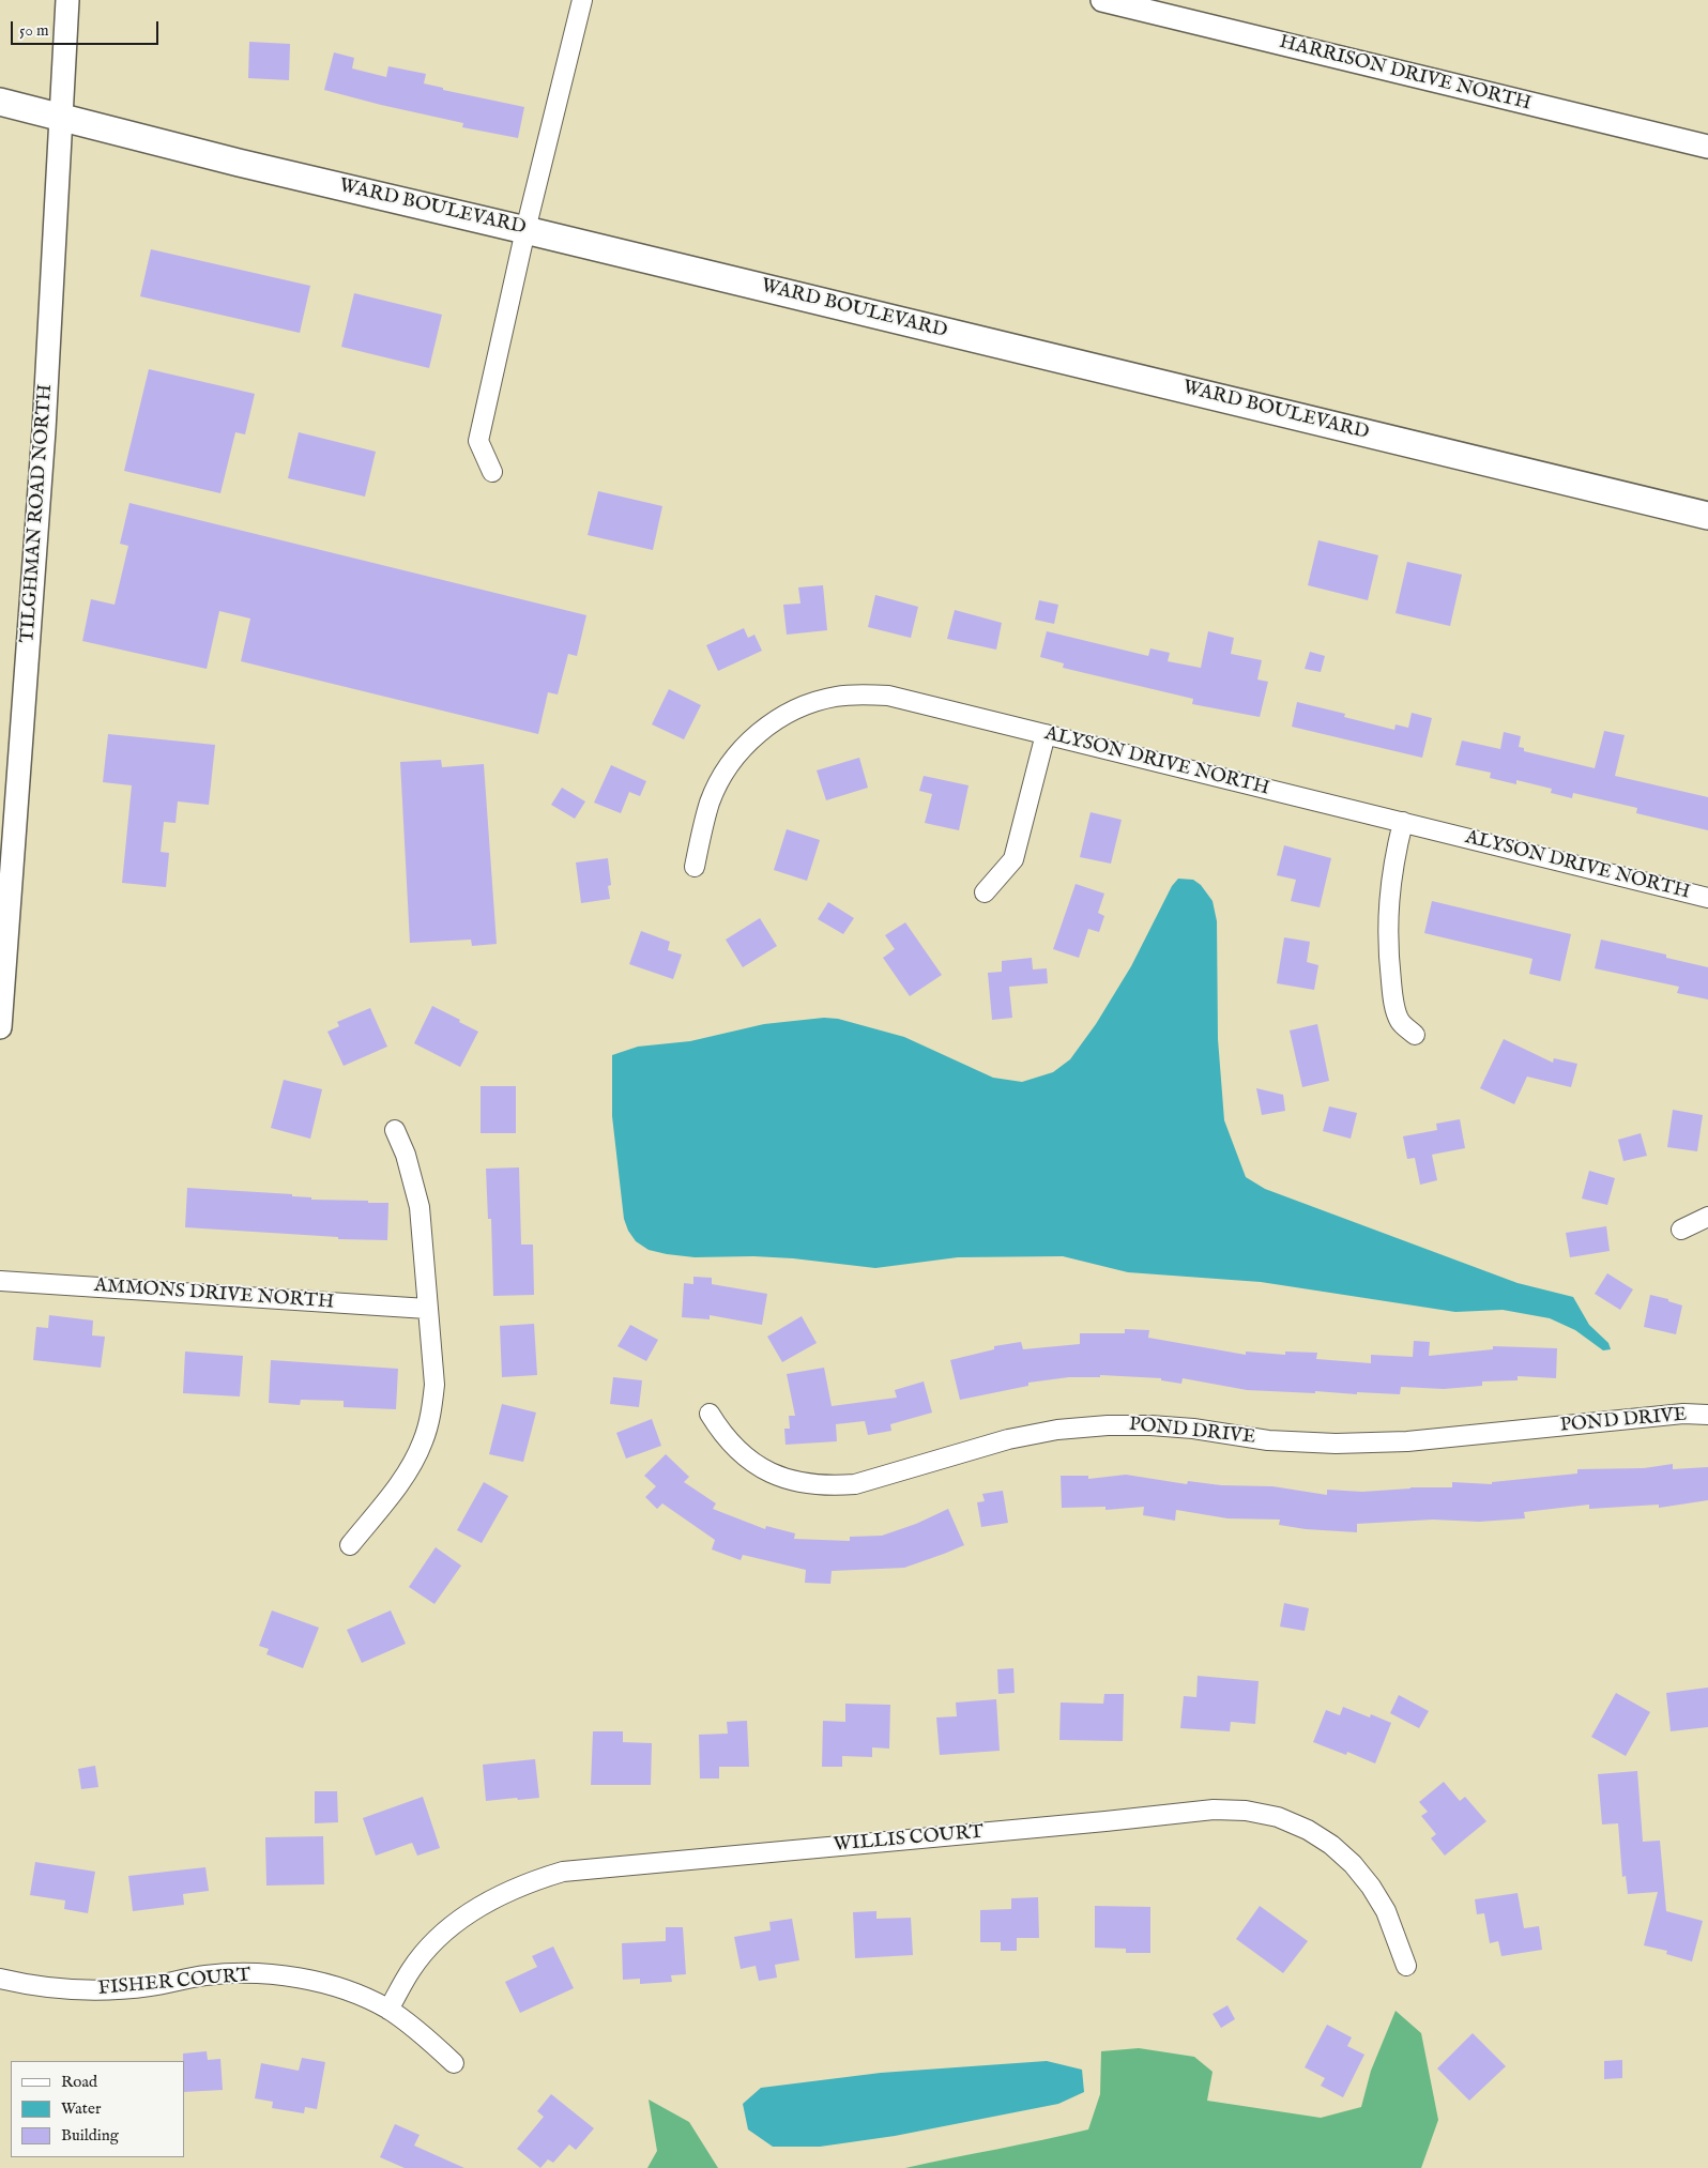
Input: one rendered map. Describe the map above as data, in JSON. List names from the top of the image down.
{
  "streets": {
    "main road": ["WARD BOULEVARD"],
    "street": [
      "HARRISON DRIVE NORTH",
      "TILGHMAN ROAD NORTH",
      "ALYSON DRIVE NORTH",
      "AMMONS DRIVE NORTH",
      "POND DRIVE",
      "WILLIS COURT",
      "FISHER COURT"
    ]
  },
  "crossings": [
    ["WARD BOULEVARD", "TILGHMAN ROAD NORTH"],
    ["WILLIS COURT", "FISHER COURT"]
  ],
  "legend": ["Road", "Water", "Building"],
  "scale_bar": "50 m"
}
